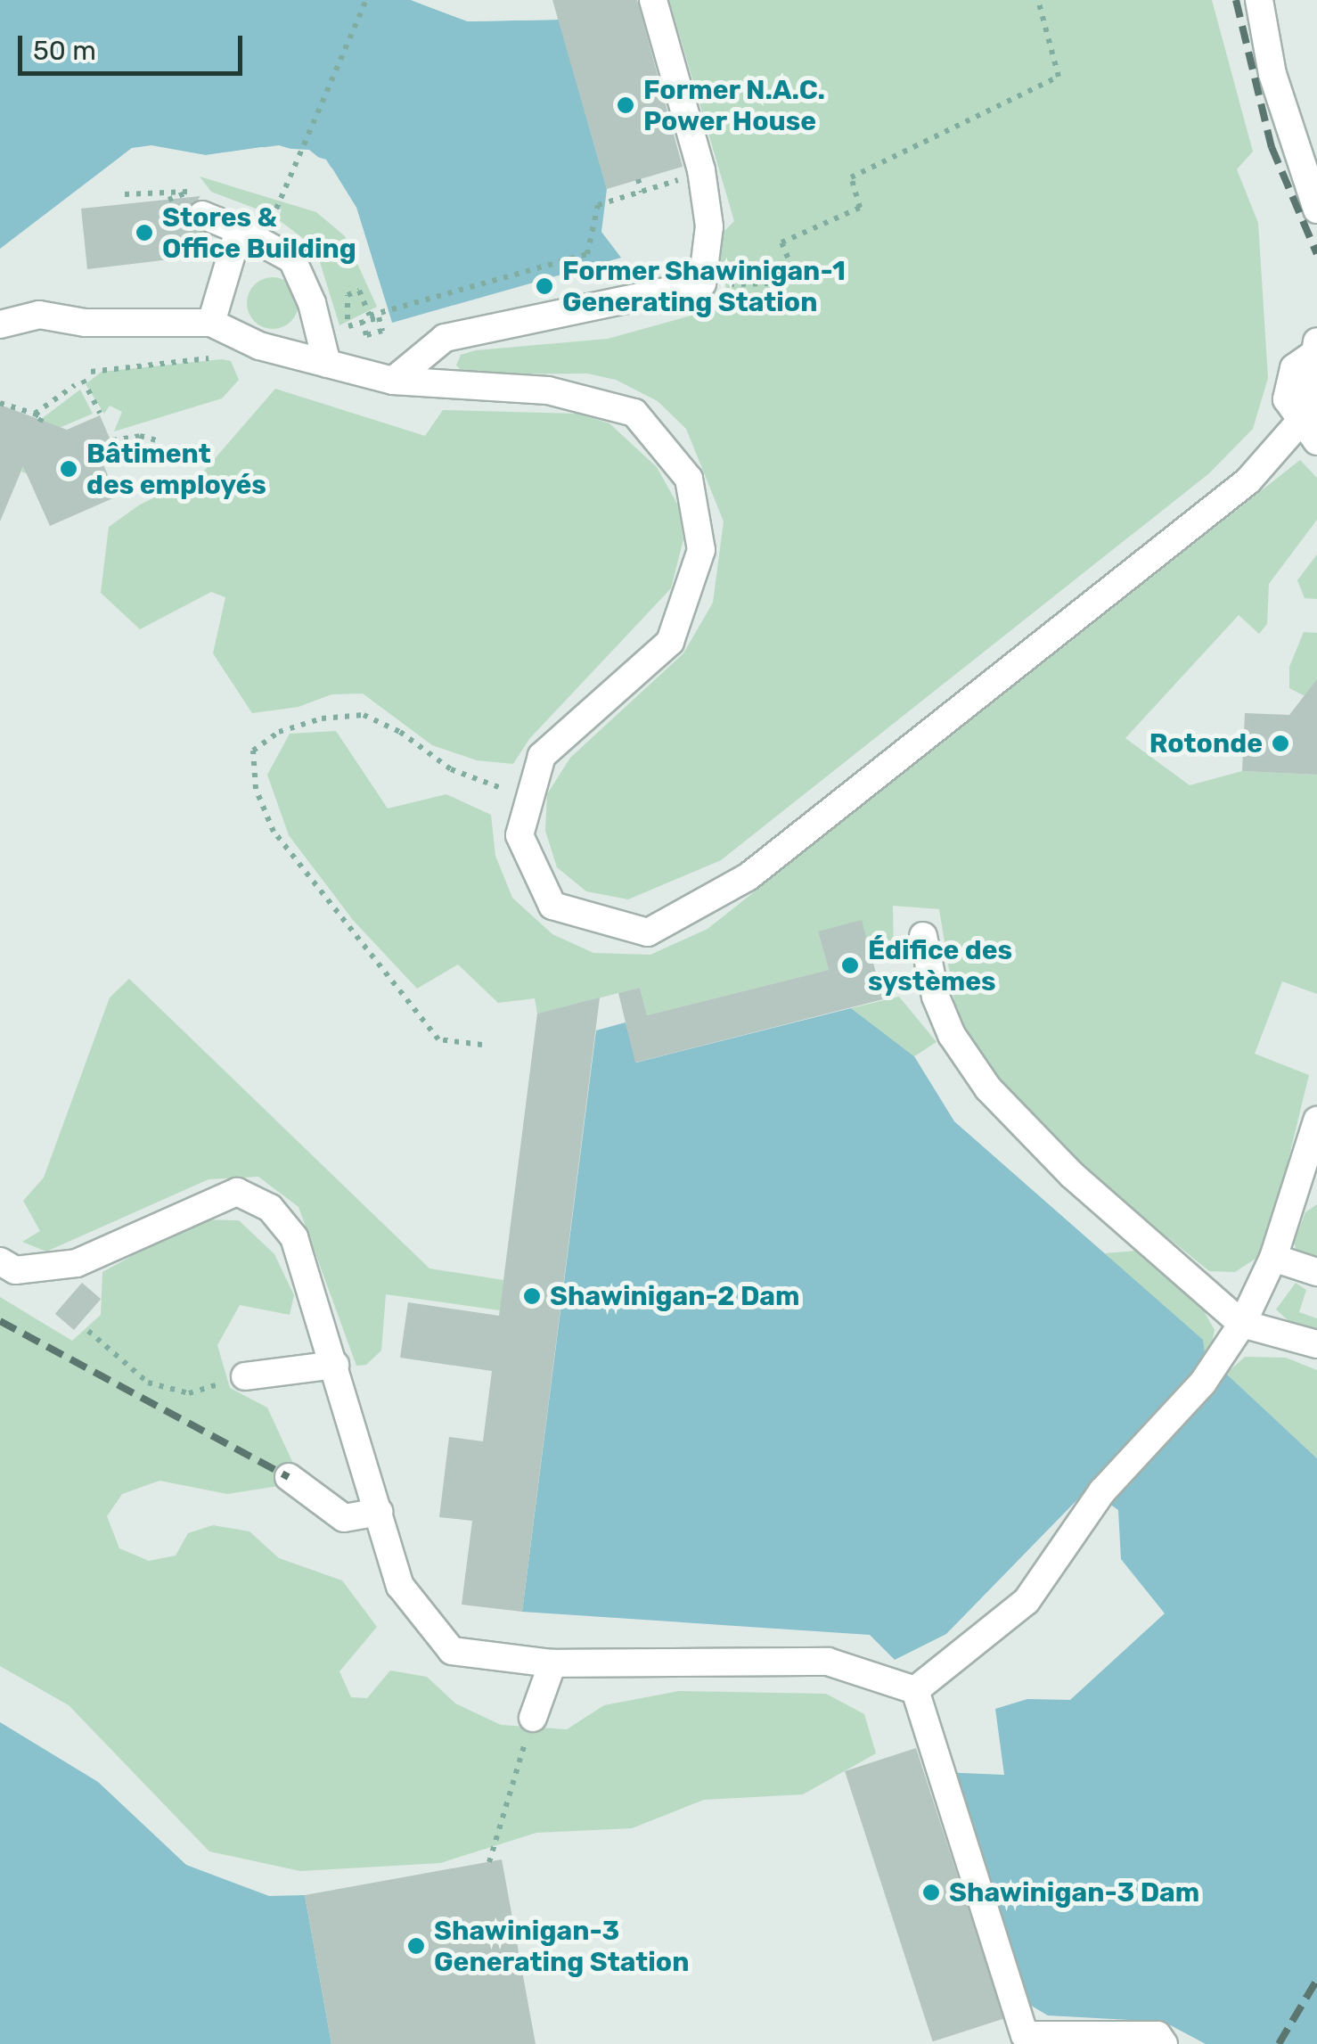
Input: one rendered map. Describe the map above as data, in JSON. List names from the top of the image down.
{
  "places": [
    "Former N.A.C. Power House",
    "Stores & Office Building",
    "Former Shawinigan-1 Generating Station",
    "Bâtiment des employés",
    "Rotonde",
    "Édifice des systèmes",
    "Shawinigan-2 Dam",
    "Shawinigan-3 Dam",
    "Shawinigan-3 Generating Station"
  ],
  "scale_bar": "50 m"
}
